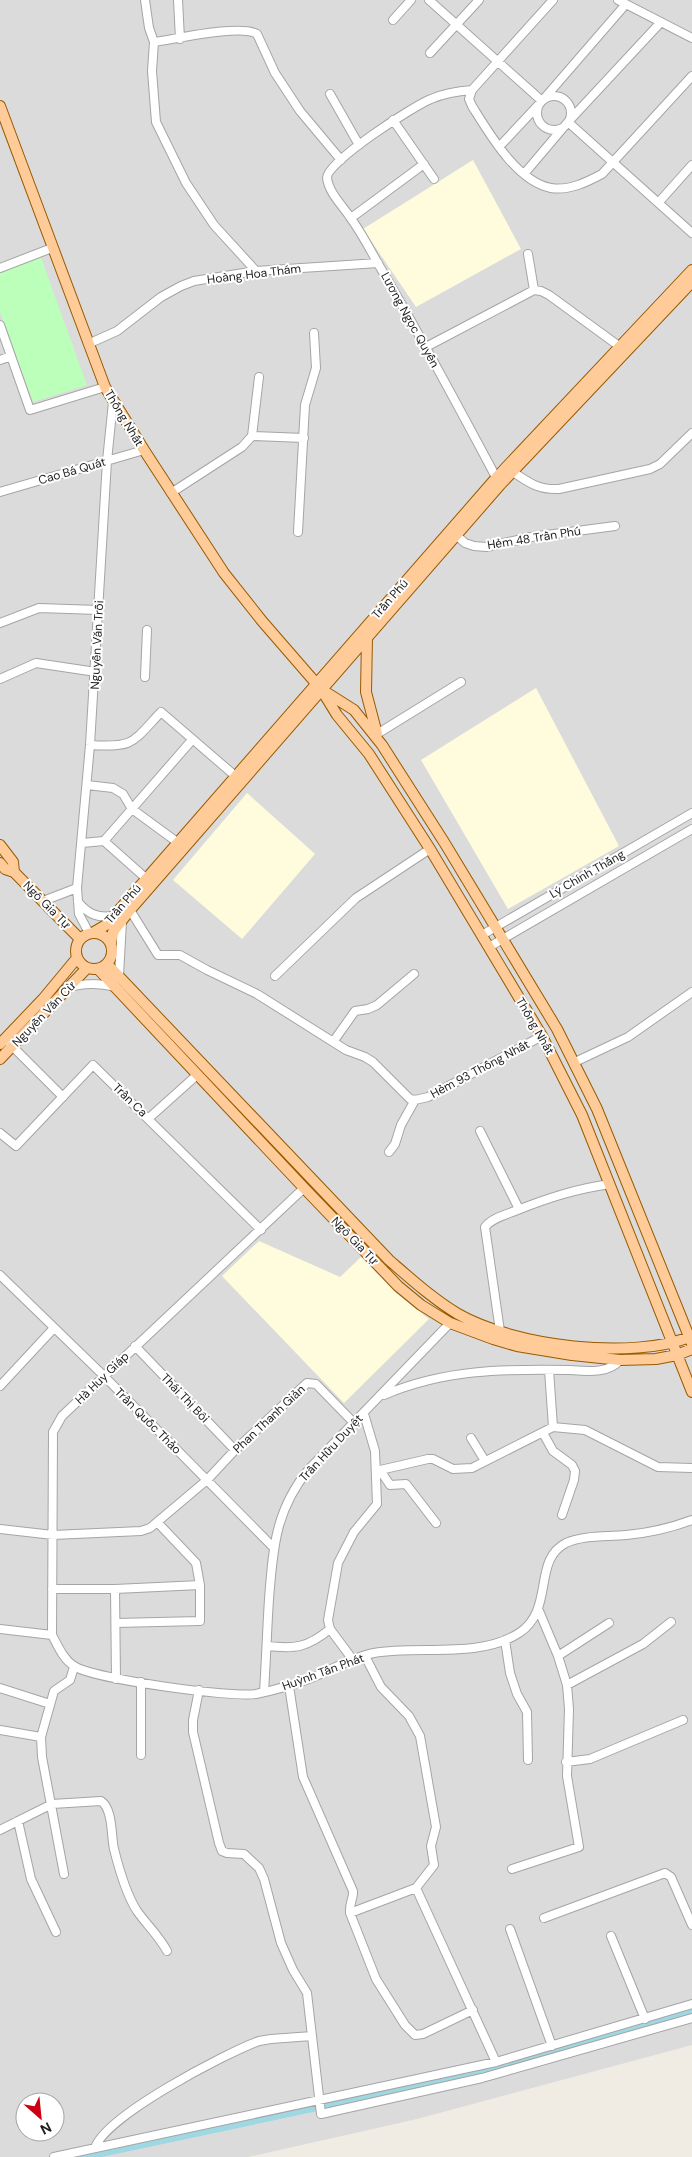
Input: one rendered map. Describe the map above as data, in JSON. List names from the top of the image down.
{
  "streets": {
    "main road": [
      "Thống Nhất",
      "Trần Phú",
      "Ngô Gia Tự",
      "Nguyễn Văn Cừ"
    ],
    "street": [
      "Hoàng Hoa Thám",
      "Lương Ngọc Quyến",
      "Cao Bá Quát",
      "Hẻm 48 Trần Phú",
      "Nguyễn Văn Trỗi",
      "Lý Chính Thắng",
      "Hẻm 93 Thống Nhất",
      "Trần Ca",
      "Hà Huy Giáp",
      "Thái Thị Bôi",
      "Phan Thanh Giản",
      "Trần Quốc Thảo",
      "Trần Hữu Duyệt",
      "Huỳnh Tấn Phát"
    ]
  },
  "crossings": [
    ["Hoàng Hoa Thám", "Lương Ngọc Quyến"],
    ["Hoàng Hoa Thám", "Thống Nhất"],
    ["Lương Ngọc Quyến", "Trần Phú"],
    ["Thống Nhất", "Cao Bá Quát"],
    ["Thống Nhất", "Trần Phú"],
    ["Thống Nhất", "Nguyễn Văn Trỗi"],
    ["Thống Nhất", "Lý Chính Thắng"],
    ["Thống Nhất", "Ngô Gia Tự"],
    ["Thống Nhất", "Hẻm 93 Thống Nhất"],
    ["Cao Bá Quát", "Nguyễn Văn Trỗi"],
    ["Hẻm 48 Trần Phú", "Trần Phú"],
    ["Trần Phú", "Nguyễn Văn Trỗi"],
    ["Trần Phú", "Ngô Gia Tự"],
    ["Trần Phú", "Nguyễn Văn Cừ"],
    ["Trần Phú", "Hẻm 93 Thống Nhất"],
    ["Nguyễn Văn Trỗi", "Ngô Gia Tự"],
    ["Nguyễn Văn Trỗi", "Nguyễn Văn Cừ"],
    ["Ngô Gia Tự", "Nguyễn Văn Cừ"],
    ["Ngô Gia Tự", "Hà Huy Giáp"],
    ["Ngô Gia Tự", "Trần Hữu Duyệt"],
    ["Trần Ca", "Hà Huy Giáp"],
    ["Hà Huy Giáp", "Thái Thị Bôi"],
    ["Hà Huy Giáp", "Trần Quốc Thảo"],
    ["Thái Thị Bôi", "Phan Thanh Giản"],
    ["Phan Thanh Giản", "Trần Quốc Thảo"],
    ["Phan Thanh Giản", "Trần Hữu Duyệt"],
    ["Trần Quốc Thảo", "Trần Hữu Duyệt"],
    ["Trần Hữu Duyệt", "Huỳnh Tấn Phát"]
  ],
  "north": "bottom right"
}
